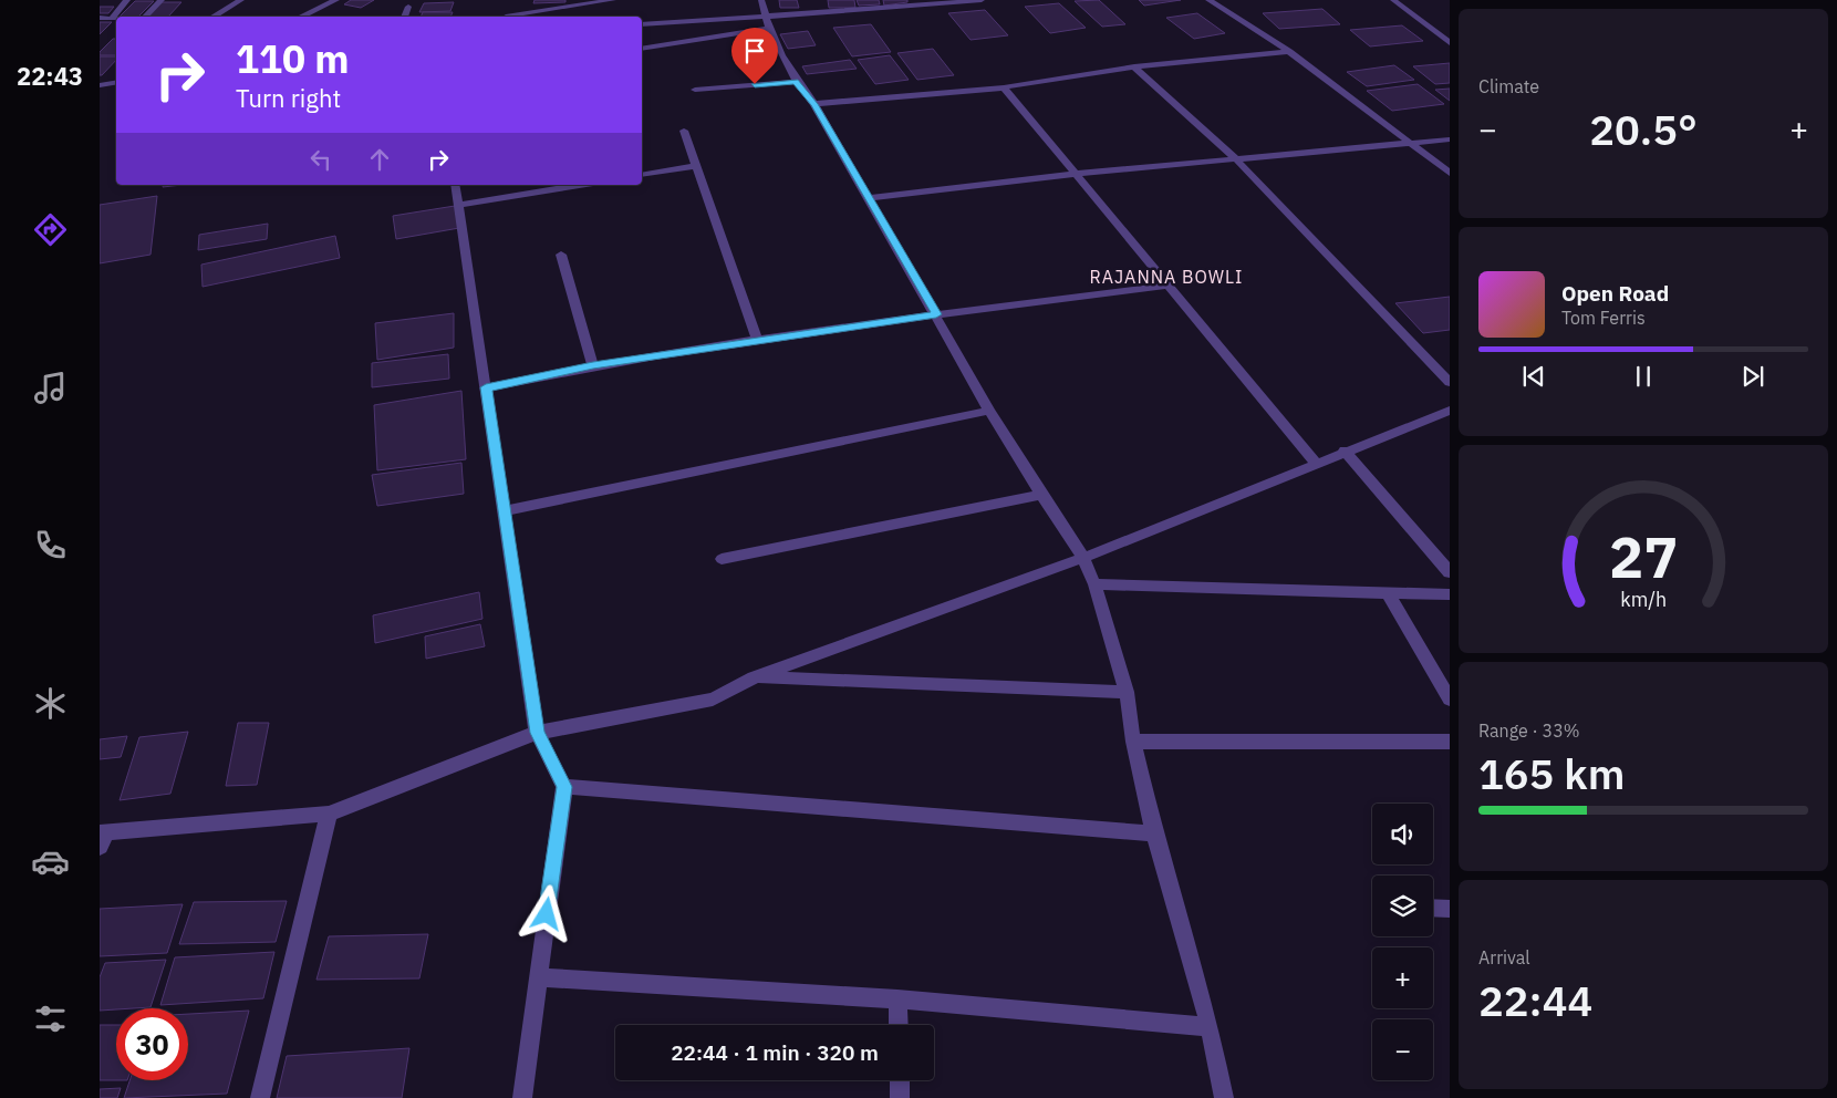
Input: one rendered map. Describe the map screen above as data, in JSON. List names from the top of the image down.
{
  "districts": ["RAJANNA BOWLI"],
  "page": {
    "tabs": "22:43",
    "tile": [
      "Climate",
      ["Range · 33%", "165 km"],
      ["Arrival", "22:44"]
    ],
    "turn": ["110 m", "Turn right"],
    "heat": ["−", "20.5°", "+"],
    "song": ["Open Road", "Tom Ferris"],
    "map_buttons": ["+", "−"],
    "limit": "30",
    "trip": "22:44 · 1 min · 320 m",
    "gauge": ["27", "km/h"]
  }
}
